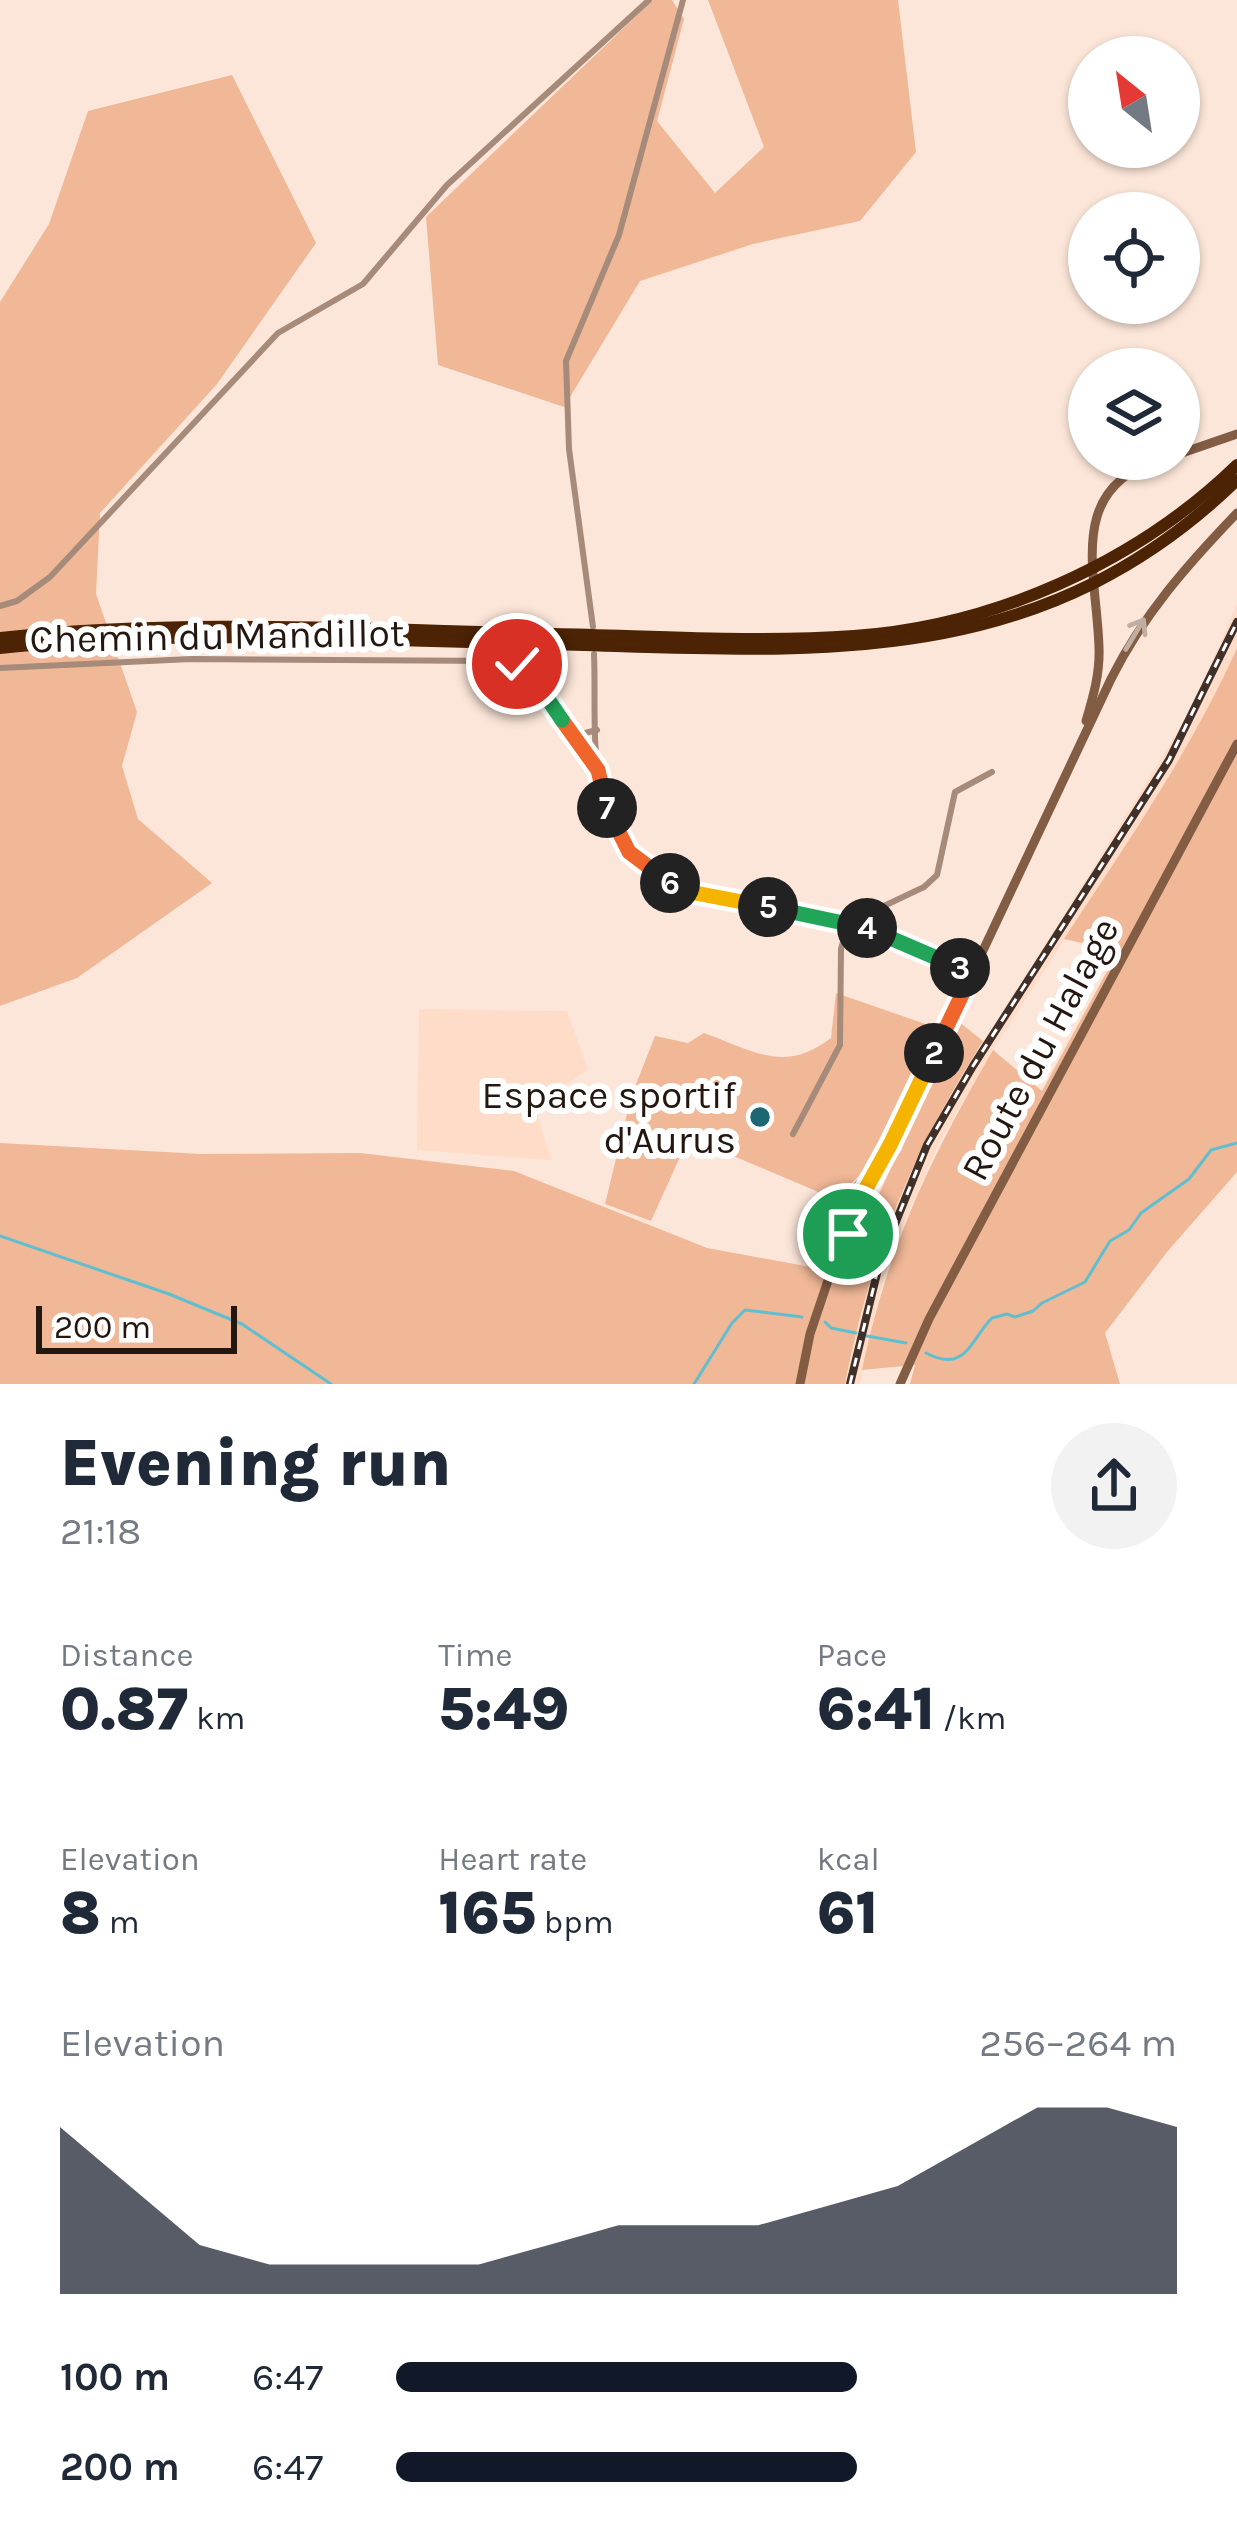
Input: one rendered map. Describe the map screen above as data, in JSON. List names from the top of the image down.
{
  "streets": {
    "main road": ["Route du Halage"],
    "street": ["Chemin du Mandillot"]
  },
  "places": ["Espace sportif d'Aurus"],
  "scale_bar": "200 m",
  "north": "top left",
  "page": {
    "pins": [
      "7",
      "6",
      "5",
      "4",
      "3",
      "2"
    ],
    "scale": "200 m",
    "heading": ["Evening run", "21:18"],
    "stats": [
      ["Distance", "0.87 km"],
      ["Time", "5:49"],
      ["Pace", "6:41 /km"],
      ["Elevation", "8 m"],
      ["Heart rate", "165 bpm"],
      ["kcal", "61"]
    ],
    "chart": ["Elevation", "256–264 m"],
    "list": [
      {
        "name": "100 m",
        "note": "6:47"
      },
      {
        "name": "200 m",
        "note": "6:47"
      }
    ]
  }
}
